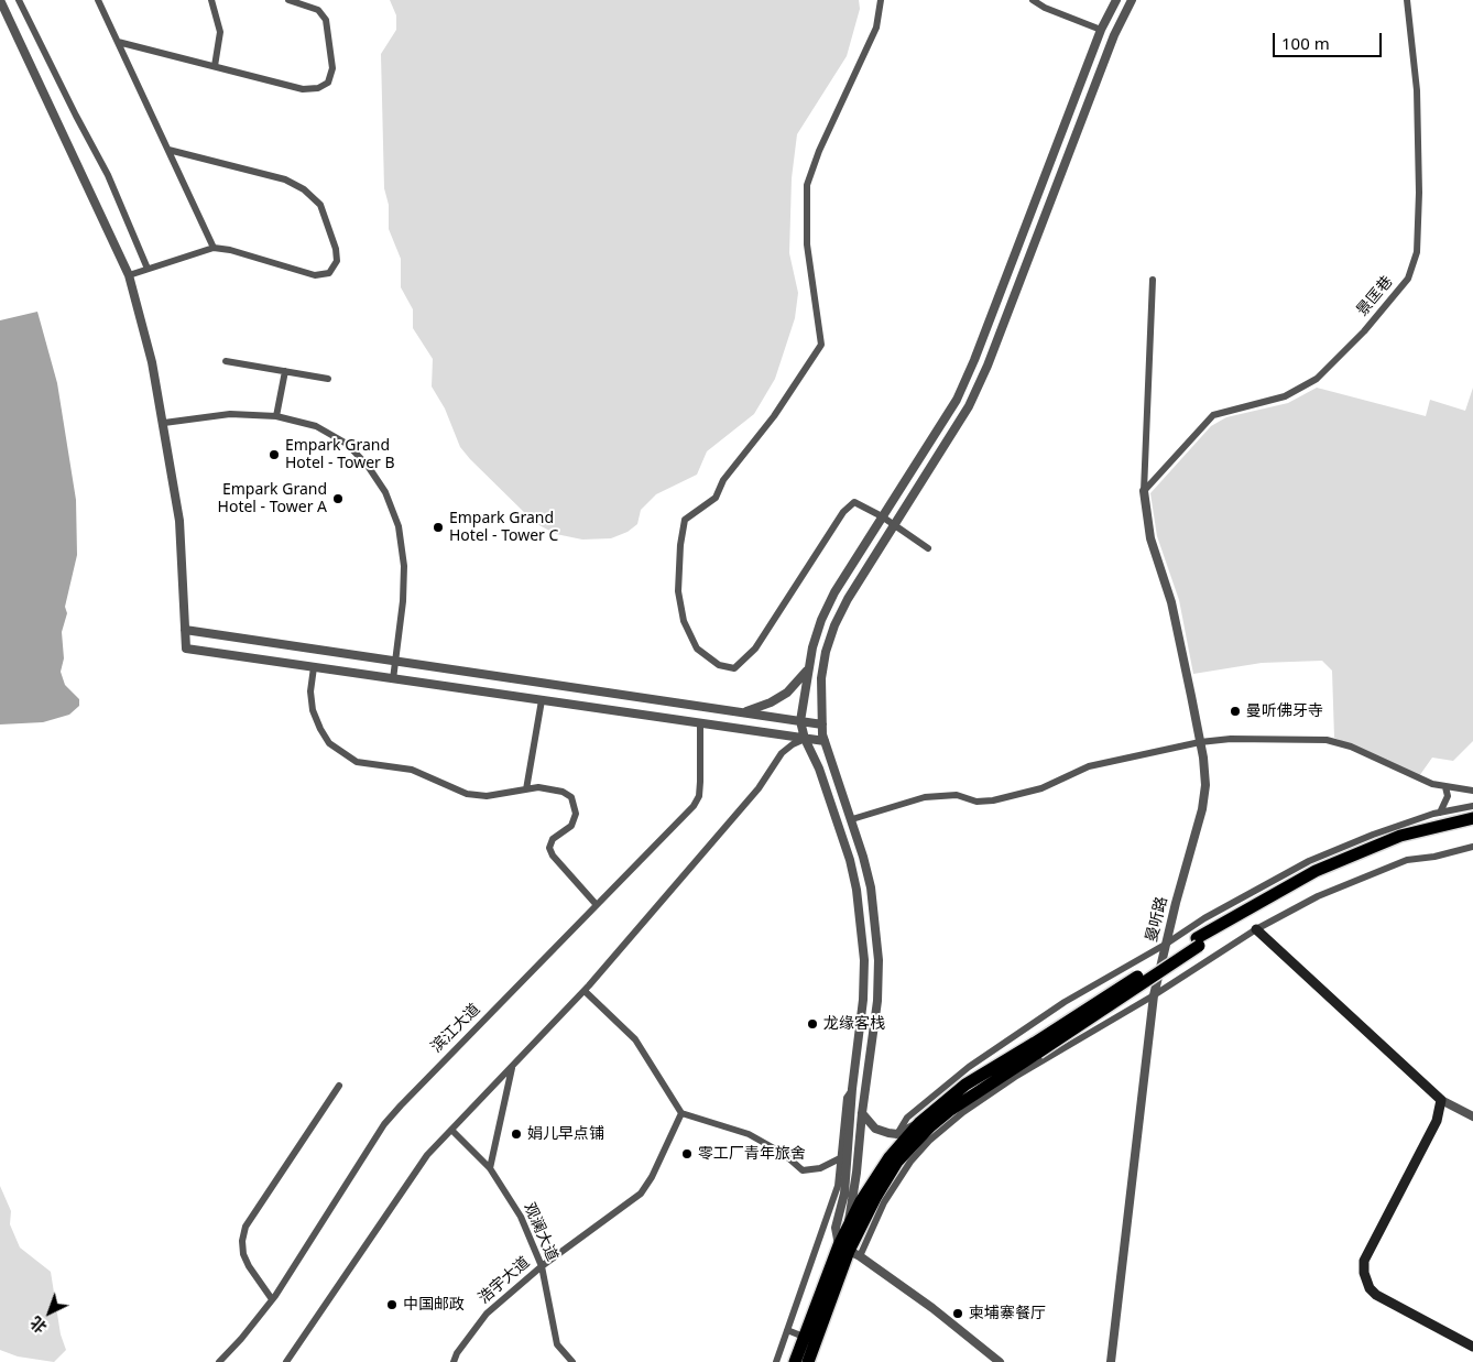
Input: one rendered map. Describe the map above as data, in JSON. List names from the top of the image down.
{
  "streets": {
    "street": [
      "景匡巷",
      "曼听路",
      "滨江大道",
      "观澜大道",
      "浩宇大道"
    ]
  },
  "crossings": [
    ["景匡巷", "曼听路"],
    ["观澜大道", "浩宇大道"]
  ],
  "places": [
    "Empark Grand Hotel - Tower B",
    "Empark Grand Hotel - Tower A",
    "Empark Grand Hotel - Tower C",
    "曼听佛牙寺",
    "龙缘客栈",
    "娟儿早点铺",
    "零工厂青年旅舍",
    "中国邮政",
    "柬埔寨餐厅"
  ],
  "scale_bar": "100 m",
  "north": "bottom left"
}
